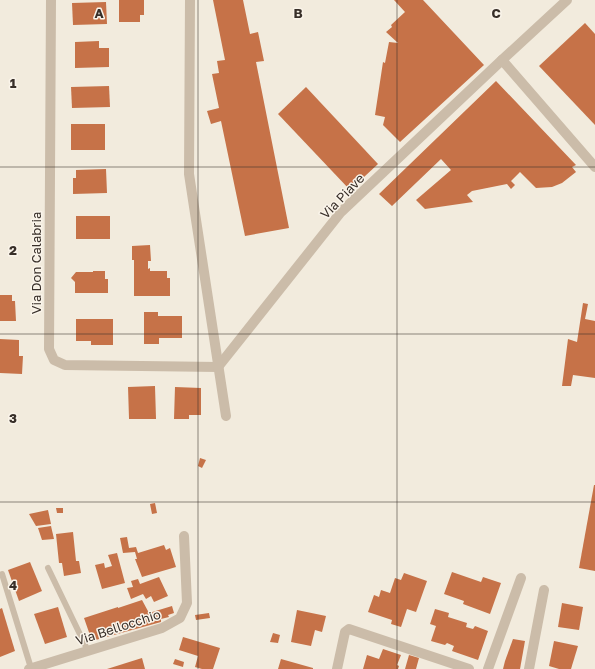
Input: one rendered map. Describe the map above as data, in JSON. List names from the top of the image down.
{
  "streets": {
    "street": ["Via Piave", "Via Don Calabria", "Via Bellocchio"]
  },
  "crossings": [
    ["Via Piave", "Via Don Calabria"]
  ],
  "grid": {
    "columns": ["A", "B", "C"],
    "rows": [
      "1",
      "2",
      "3",
      "4"
    ]
  }
}
